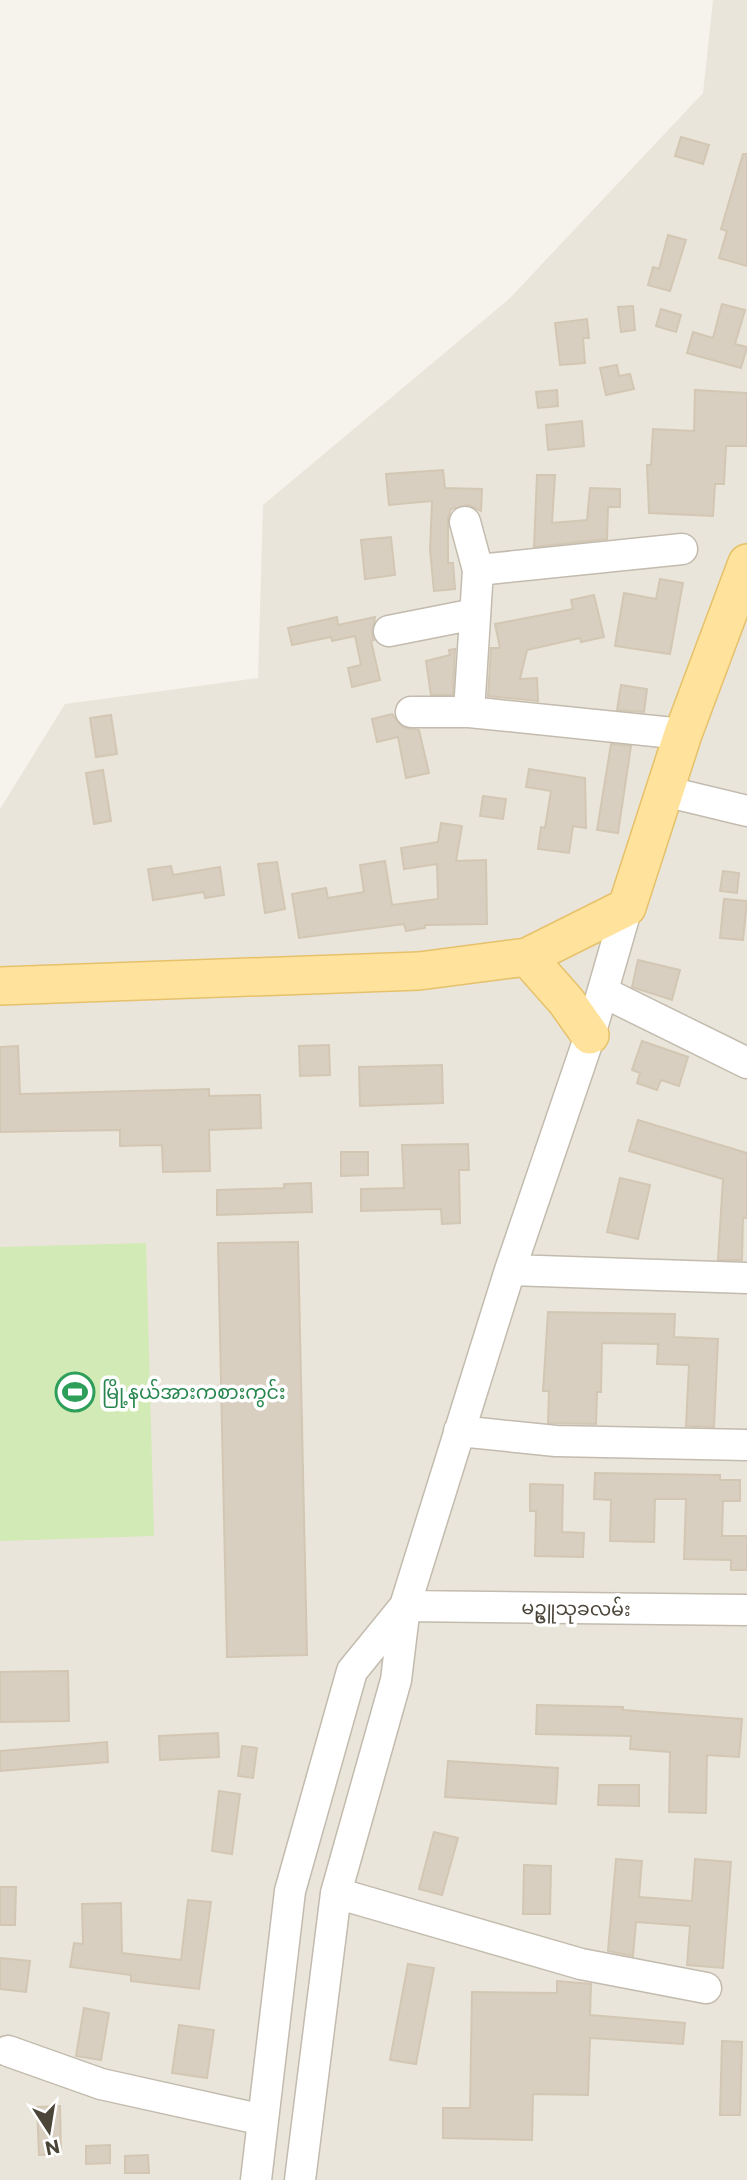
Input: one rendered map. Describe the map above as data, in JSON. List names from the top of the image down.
{
  "streets": {
    "street": ["မဥ္ဇူသုခလမ်း"]
  },
  "places": {
    "sports": ["မြို့နယ်အားကစားကွင်း"]
  },
  "north": "bottom"
}
